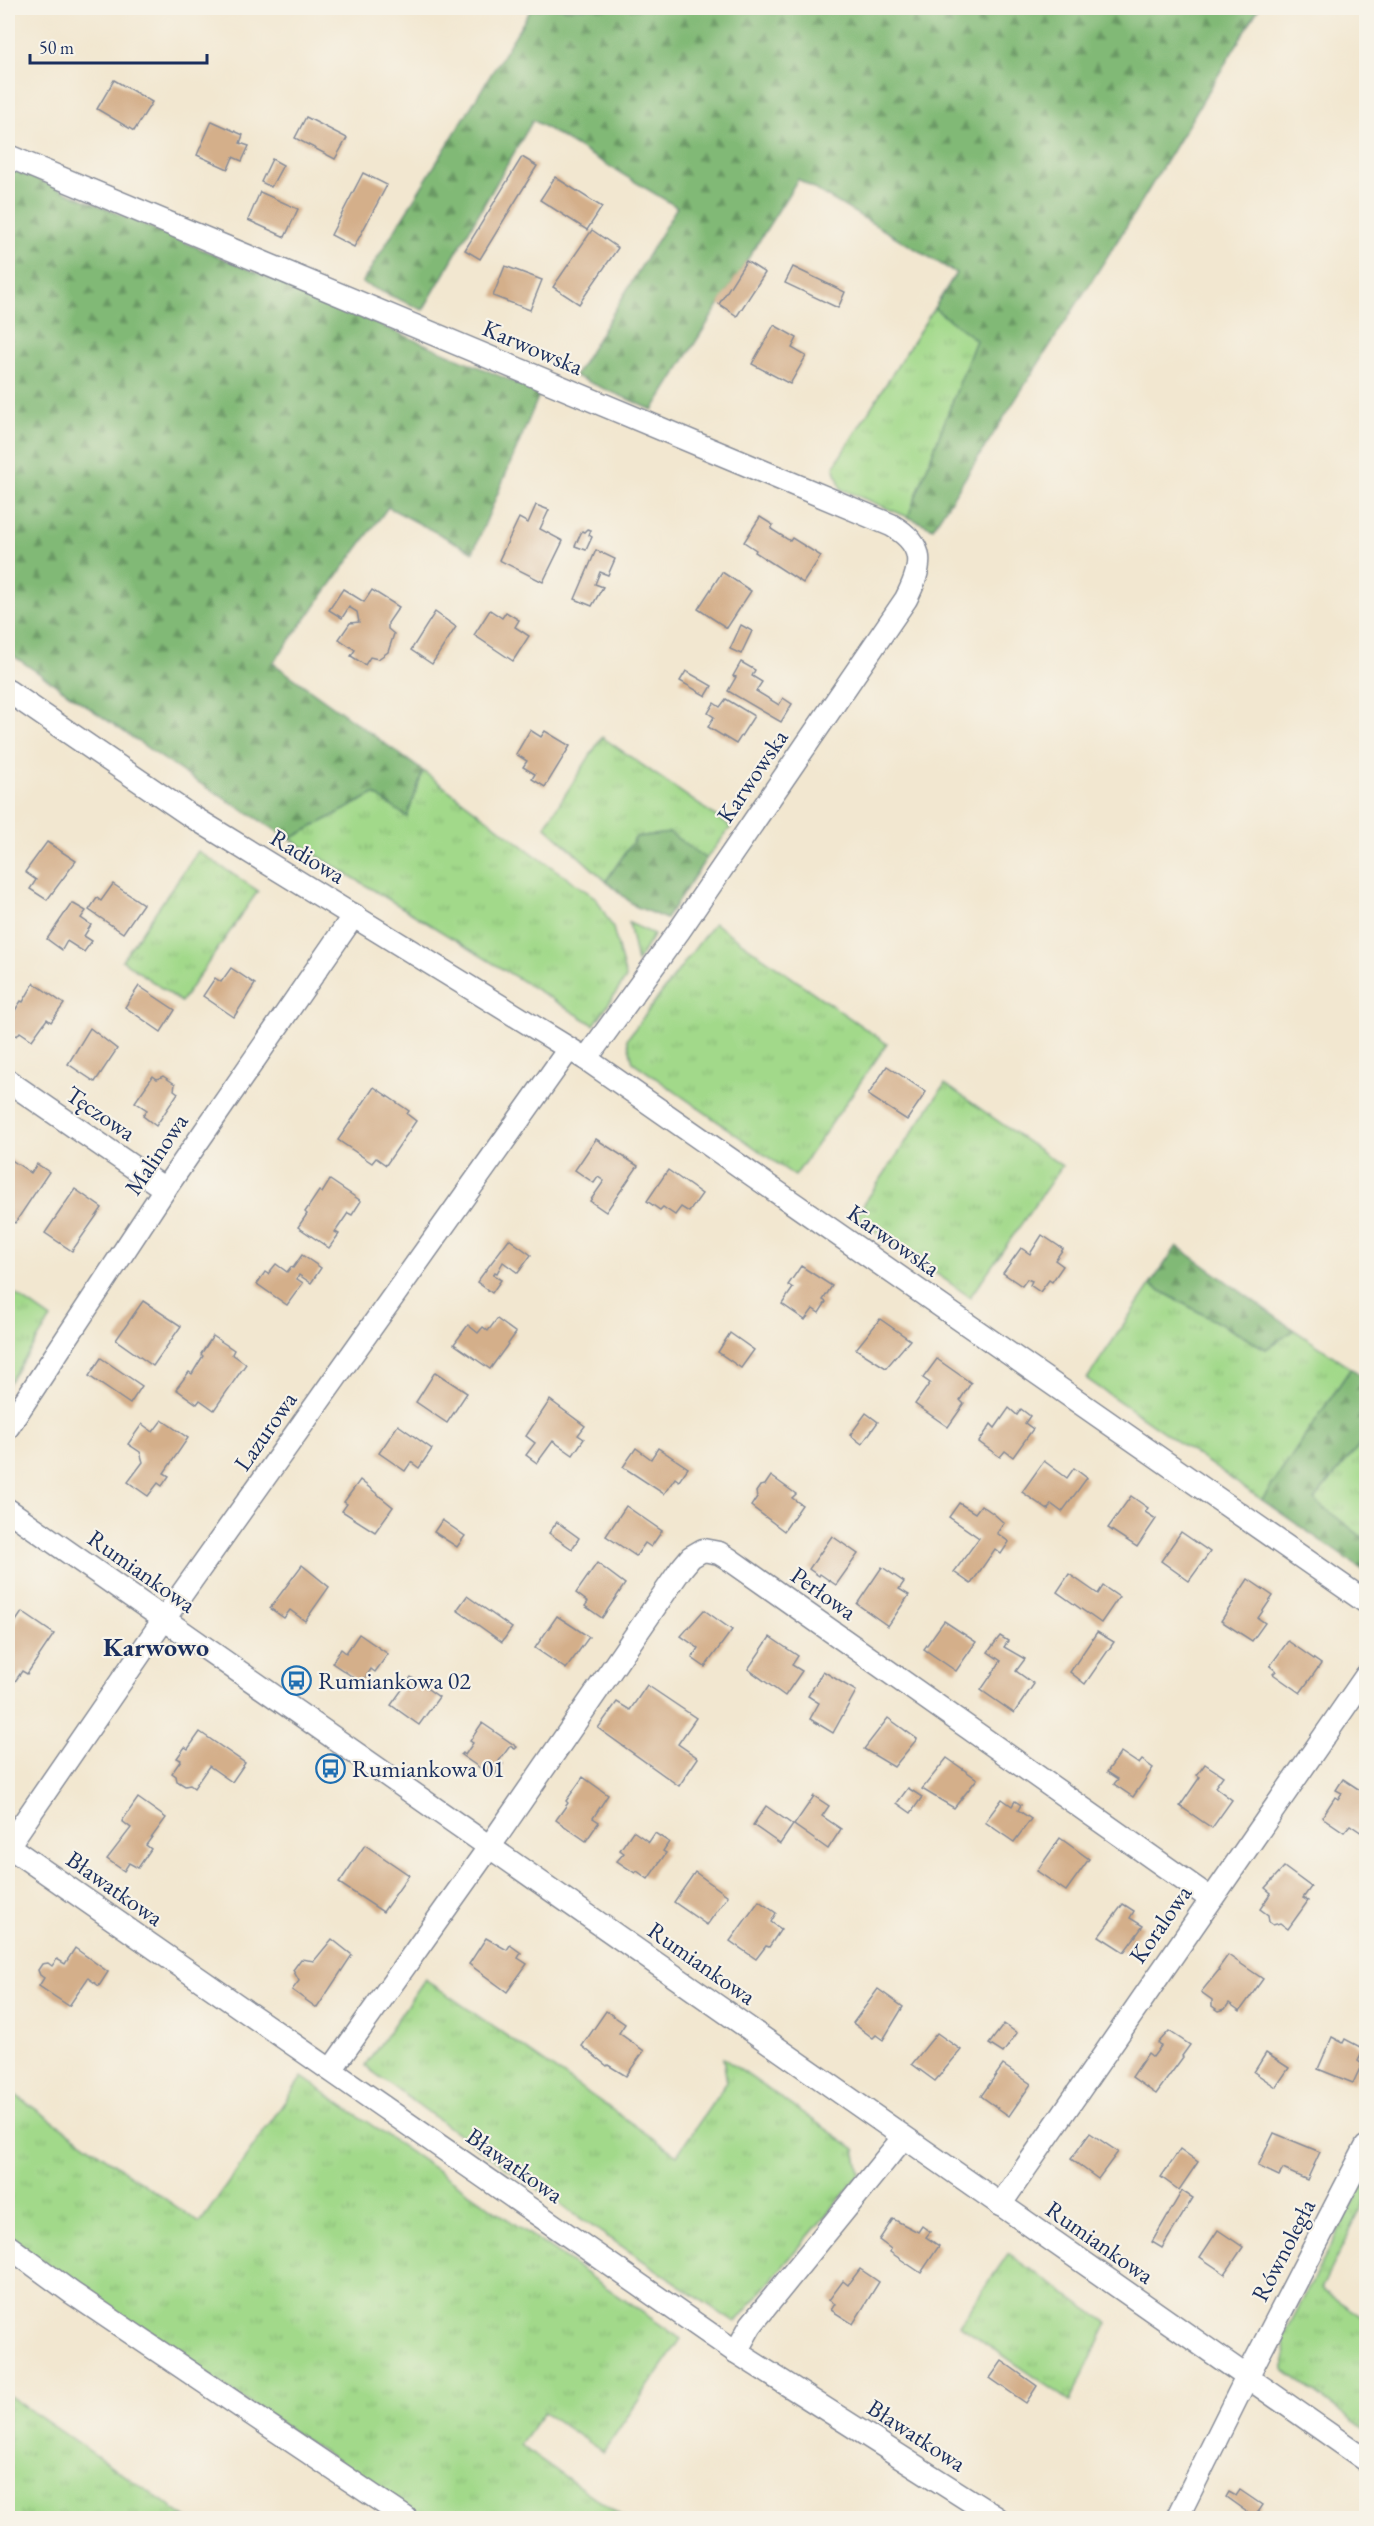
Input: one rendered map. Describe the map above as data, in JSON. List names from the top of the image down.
{
  "streets": {
    "street": [
      "Karwowska",
      "Radiowa",
      "Tęczowa",
      "Malinowa",
      "Lazurowa",
      "Rumiankowa",
      "Perłowa",
      "Bławatkowa",
      "Koralowa",
      "Równoległa"
    ]
  },
  "crossings": [
    ["Karwowska", "Radiowa"],
    ["Karwowska", "Lazurowa"],
    ["Radiowa", "Malinowa"],
    ["Radiowa", "Lazurowa"],
    ["Tęczowa", "Malinowa"],
    ["Lazurowa", "Rumiankowa"],
    ["Lazurowa", "Bławatkowa"],
    ["Rumiankowa", "Perłowa"],
    ["Rumiankowa", "Koralowa"],
    ["Rumiankowa", "Równoległa"],
    ["Perłowa", "Bławatkowa"],
    ["Perłowa", "Koralowa"]
  ],
  "districts": ["Karwowo"],
  "places": {
    "bus stop": ["Rumiankowa 02", "Rumiankowa 01"]
  },
  "scale_bar": "50 m"
}
